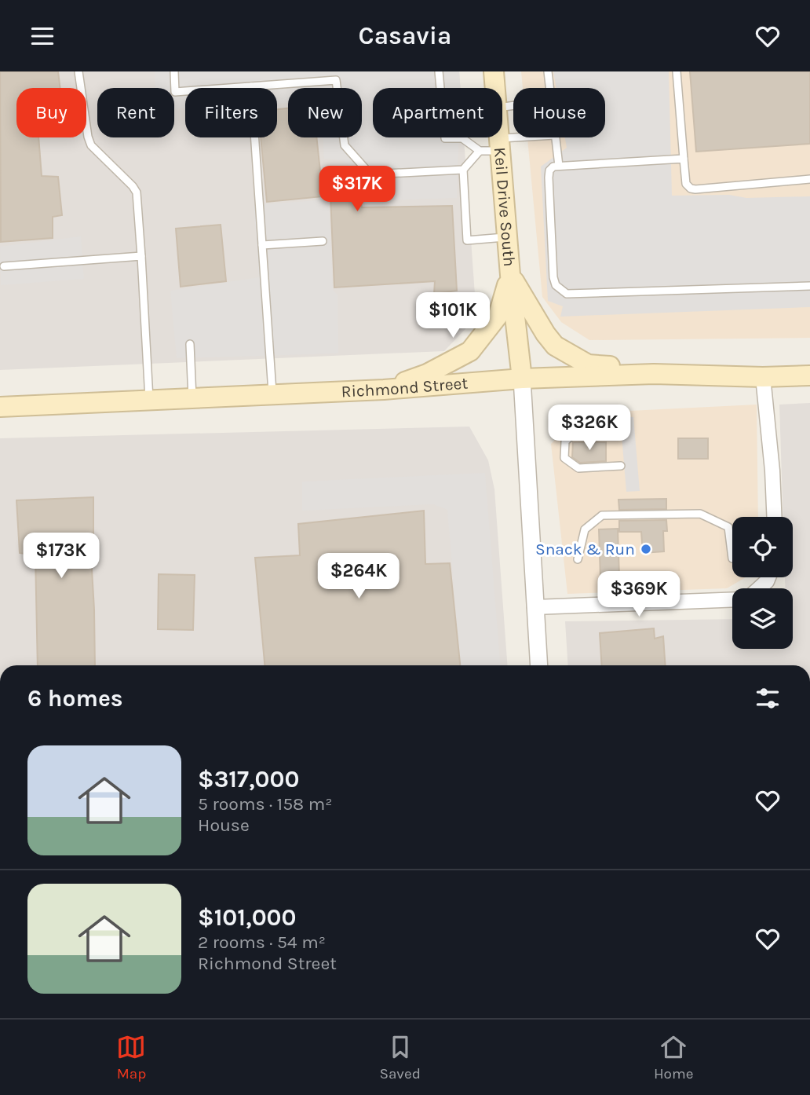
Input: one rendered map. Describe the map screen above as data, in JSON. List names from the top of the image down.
{
  "streets": {
    "main road": ["Keil Drive South", "Richmond Street"]
  },
  "crossings": [
    ["Keil Drive South", "Richmond Street"]
  ],
  "places": ["Snack & Run"],
  "page": {
    "header": "Casavia",
    "chip": [
      "Buy",
      "Rent",
      "Filters",
      "New",
      "Apartment",
      "House"
    ],
    "price": [
      "$317K",
      "$101K",
      "$326K",
      "$173K",
      "$264K",
      "$369K"
    ],
    "heading": "6 homes",
    "list": [
      {
        "name": "$317,000",
        "note": "5 rooms · 158 m² · House"
      },
      {
        "name": "$101,000",
        "note": "2 rooms · 54 m² · Richmond Street"
      }
    ],
    "tabs": ["Map", "Saved", "Home"]
  }
}
